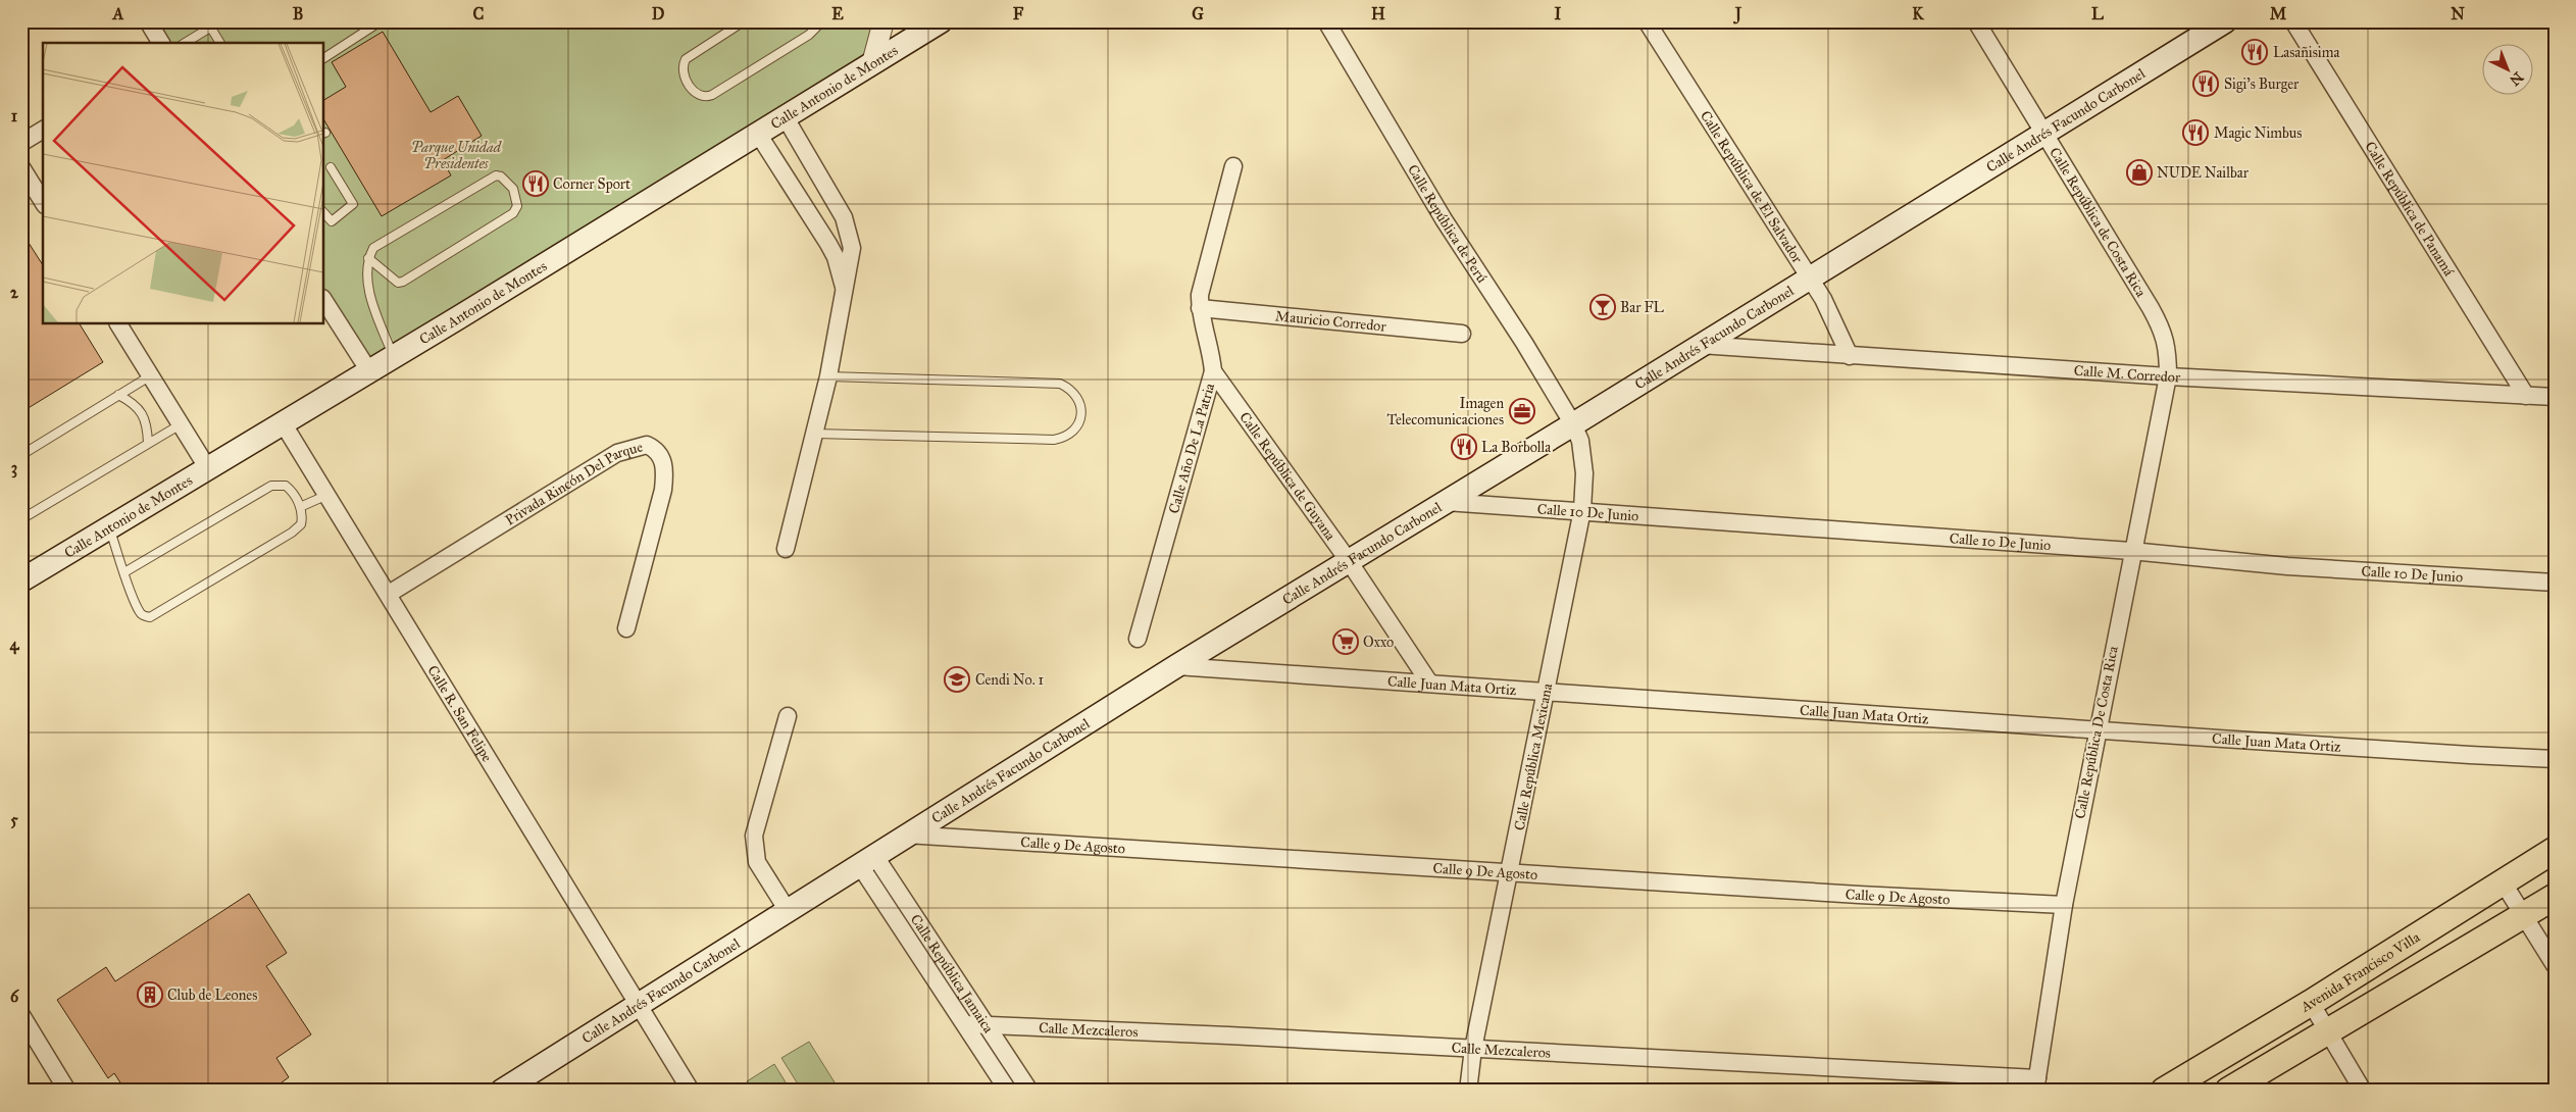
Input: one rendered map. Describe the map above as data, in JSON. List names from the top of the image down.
{
  "streets": {
    "main road": ["Calle Antonio de Montes", "Calle Andrés Facundo Carbonel", "Avenida Francisco Villa"],
    "street": [
      "Calle República de El Salvador",
      "Calle República de Panamá",
      "Calle República de Costa Rica",
      "Calle República de Perú",
      "Mauricio Corredor",
      "Calle M. Corredor",
      "Calle Año De La Patria",
      "Calle República de Guyana",
      "Privada Rincón Del Parque",
      "Calle 10 De Junio",
      "Calle Juan Mata Ortiz",
      "Calle R. San Felipe",
      "Calle República De Costa Rica",
      "Calle República Mexicana",
      "Calle 9 De Agosto",
      "Calle República Jamaica",
      "Calle Mezcaleros"
    ]
  },
  "crossings": [
    ["Calle Antonio de Montes", "Calle R. San Felipe"],
    ["Calle Andrés Facundo Carbonel", "Calle República de El Salvador"],
    ["Calle Andrés Facundo Carbonel", "Calle República de Costa Rica"],
    ["Calle Andrés Facundo Carbonel", "Calle República de Perú"],
    ["Calle Andrés Facundo Carbonel", "Calle M. Corredor"],
    ["Calle Andrés Facundo Carbonel", "Calle República de Guyana"],
    ["Calle Andrés Facundo Carbonel", "Calle 10 De Junio"],
    ["Calle Andrés Facundo Carbonel", "Calle Juan Mata Ortiz"],
    ["Calle Andrés Facundo Carbonel", "Calle R. San Felipe"],
    ["Calle Andrés Facundo Carbonel", "Calle República Mexicana"],
    ["Calle Andrés Facundo Carbonel", "Calle 9 De Agosto"],
    ["Calle Andrés Facundo Carbonel", "Calle República Jamaica"],
    ["Calle República de El Salvador", "Calle M. Corredor"],
    ["Calle República de Panamá", "Calle M. Corredor"],
    ["Calle República de Costa Rica", "Calle M. Corredor"],
    ["Calle República de Costa Rica", "Calle República De Costa Rica"],
    ["Calle República de Perú", "Calle República Mexicana"],
    ["Mauricio Corredor", "Calle Año De La Patria"],
    ["Calle M. Corredor", "Calle República De Costa Rica"],
    ["Calle Año De La Patria", "Calle República de Guyana"],
    ["Calle República de Guyana", "Calle Juan Mata Ortiz"],
    ["Privada Rincón Del Parque", "Calle R. San Felipe"],
    ["Calle 10 De Junio", "Calle República De Costa Rica"],
    ["Calle 10 De Junio", "Calle República Mexicana"],
    ["Calle Juan Mata Ortiz", "Calle República De Costa Rica"],
    ["Calle Juan Mata Ortiz", "Calle República Mexicana"],
    ["Calle República De Costa Rica", "Calle 9 De Agosto"],
    ["Calle República De Costa Rica", "Calle Mezcaleros"],
    ["Calle República Mexicana", "Calle 9 De Agosto"],
    ["Calle República Mexicana", "Calle Mezcaleros"],
    ["Calle República Jamaica", "Calle Mezcaleros"]
  ],
  "parks": ["Parque Unidad Presidentes"],
  "places": {
    "restaurant": [
      "Lasañisima",
      "Sigi's Burger",
      "Magic Nimbus",
      "Corner Sport",
      "La Borbolla"
    ],
    "shop": ["NUDE Nailbar"],
    "bar": ["Bar FL"],
    "office": ["Imagen Telecomunicaciones"],
    "supermarket": ["Oxxo"],
    "school or university": ["Cendi No. 1"],
    "building": ["Club de Leones"]
  },
  "north": "bottom right",
  "grid": {
    "columns": [
      "A",
      "B",
      "C",
      "D",
      "E",
      "F",
      "G",
      "H",
      "I",
      "J",
      "K",
      "L",
      "M",
      "N"
    ],
    "rows": [
      "1",
      "2",
      "3",
      "4",
      "5",
      "6"
    ]
  }
}
